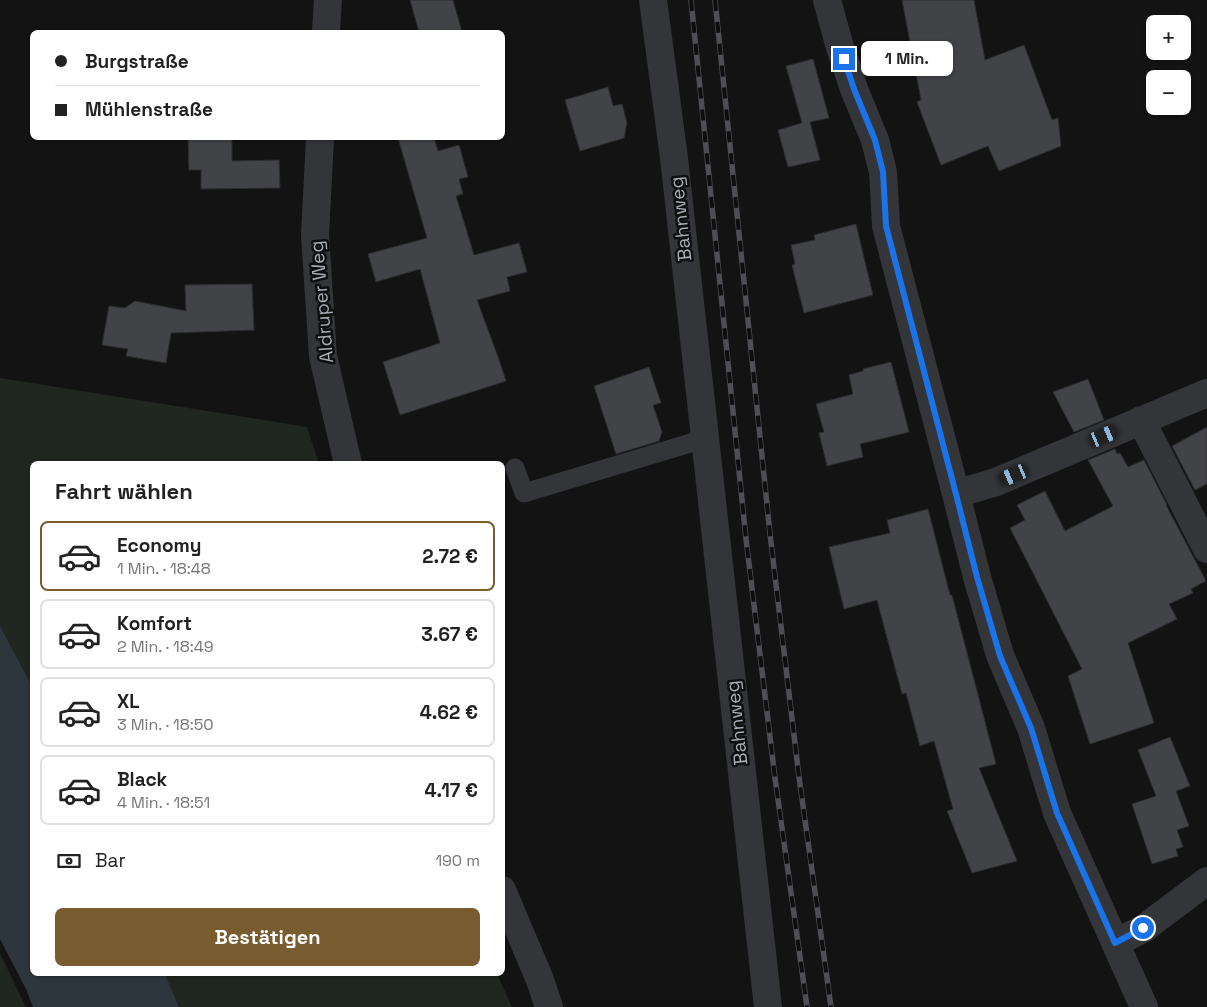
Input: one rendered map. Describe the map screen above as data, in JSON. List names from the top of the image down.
{
  "streets": {
    "street": ["Bahnweg", "Aldruper Weg"]
  },
  "page": {
    "map_buttons": ["+", "−"],
    "banner": ["Burgstraße", "Mühlenstraße"],
    "bubble": "1 Min.",
    "heading": "Fahrt wählen",
    "list": [
      {
        "name": "Economy",
        "note": "1 Min. · 18:48",
        "value": "2.72 €"
      },
      {
        "name": "Komfort",
        "note": "2 Min. · 18:49",
        "value": "3.67 €"
      },
      {
        "name": "XL",
        "note": "3 Min. · 18:50",
        "value": "4.62 €"
      },
      {
        "name": "Black",
        "note": "4 Min. · 18:51",
        "value": "4.17 €"
      }
    ],
    "pay": ["Bar", "190 m"],
    "buttons": "Bestätigen"
  }
}
